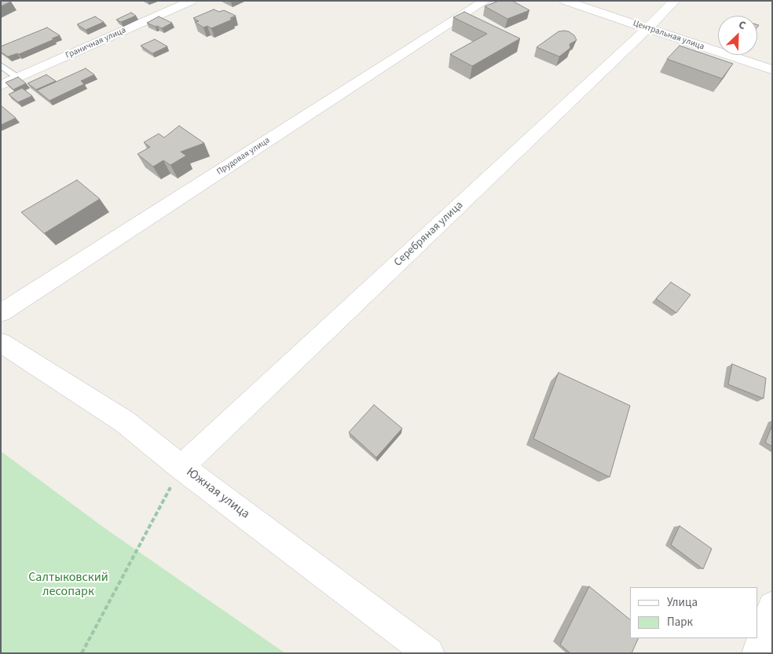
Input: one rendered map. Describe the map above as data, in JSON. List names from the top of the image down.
{
  "streets": {
    "street": [
      "Центральная улица",
      "Граничная улица",
      "Прудовая улица",
      "Серебряная улица",
      "Южная улица"
    ]
  },
  "crossings": [
    ["Центральная улица", "Серебряная улица"],
    ["Серебряная улица", "Южная улица"]
  ],
  "parks": ["Салтыковский лесопарк"],
  "legend": ["Улица", "Парк"],
  "north": "top right"
}
